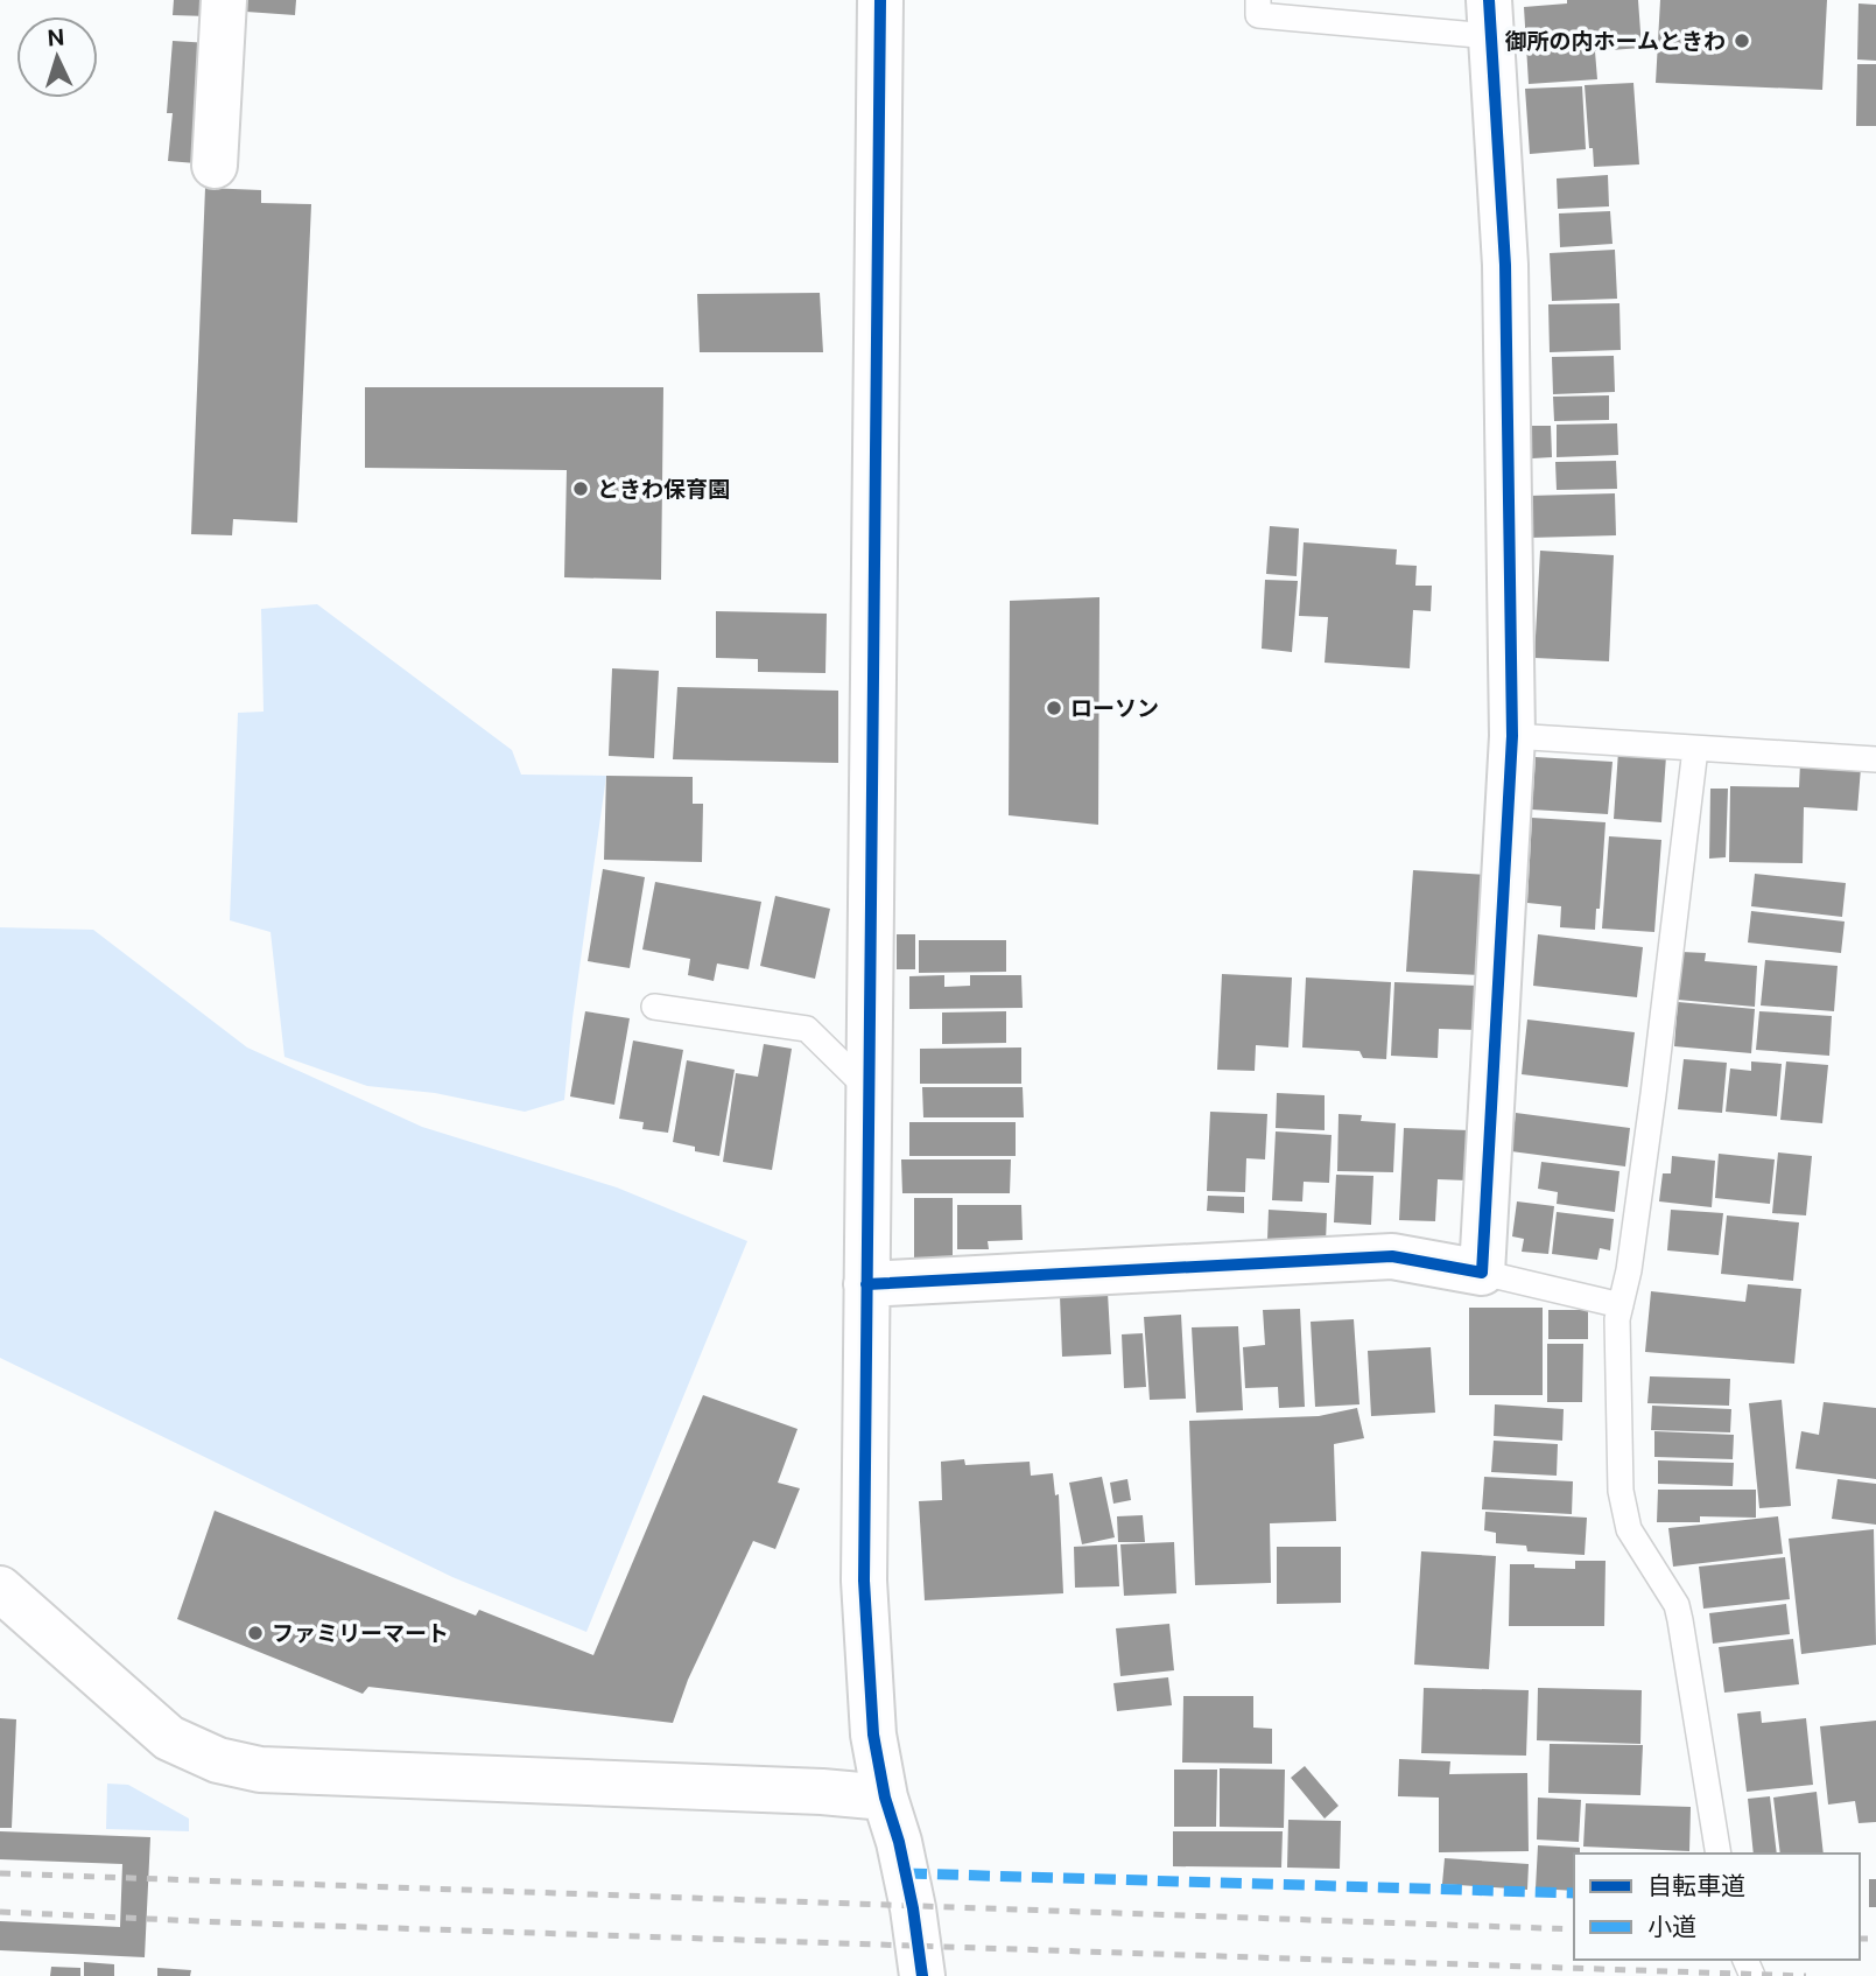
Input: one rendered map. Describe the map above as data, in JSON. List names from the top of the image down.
{
  "places": [
    "御所の内ホームときわ",
    "ときわ保育園",
    "ローソン",
    "ファミリーマート"
  ],
  "legend": ["自転車道", "小道"],
  "north": "top"
}
